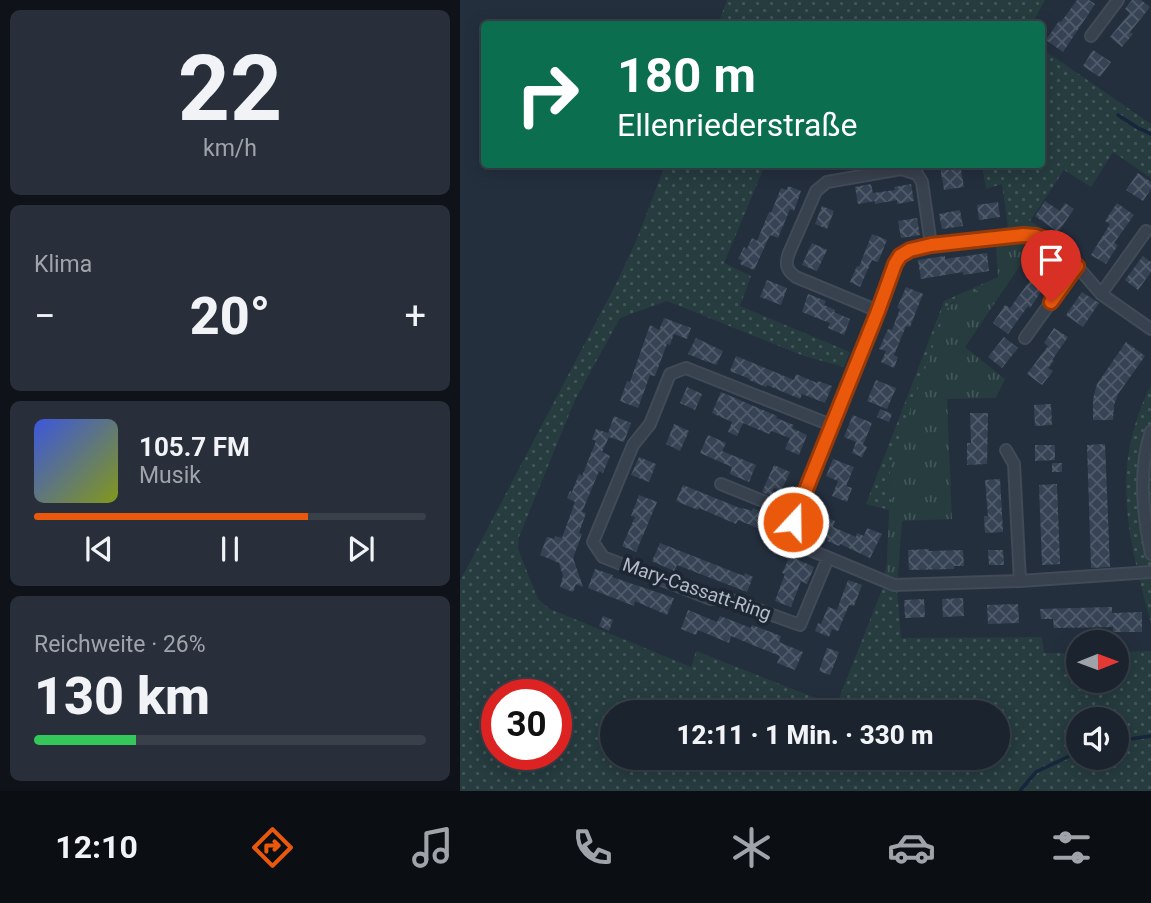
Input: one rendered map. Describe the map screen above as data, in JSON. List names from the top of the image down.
{
  "streets": {
    "street": ["Mary-Cassatt-Ring"]
  },
  "north": "right",
  "page": {
    "tile": [
      ["22", "km/h"],
      "Klima",
      ["Reichweite · 26%", "130 km"]
    ],
    "turn": ["180 m", "Ellenriederstraße"],
    "heat": ["−", "20°", "+"],
    "song": ["105.7 FM", "Musik"],
    "limit": "30",
    "trip": "12:11 · 1 Min. · 330 m",
    "tabs": "12:10"
  }
}
